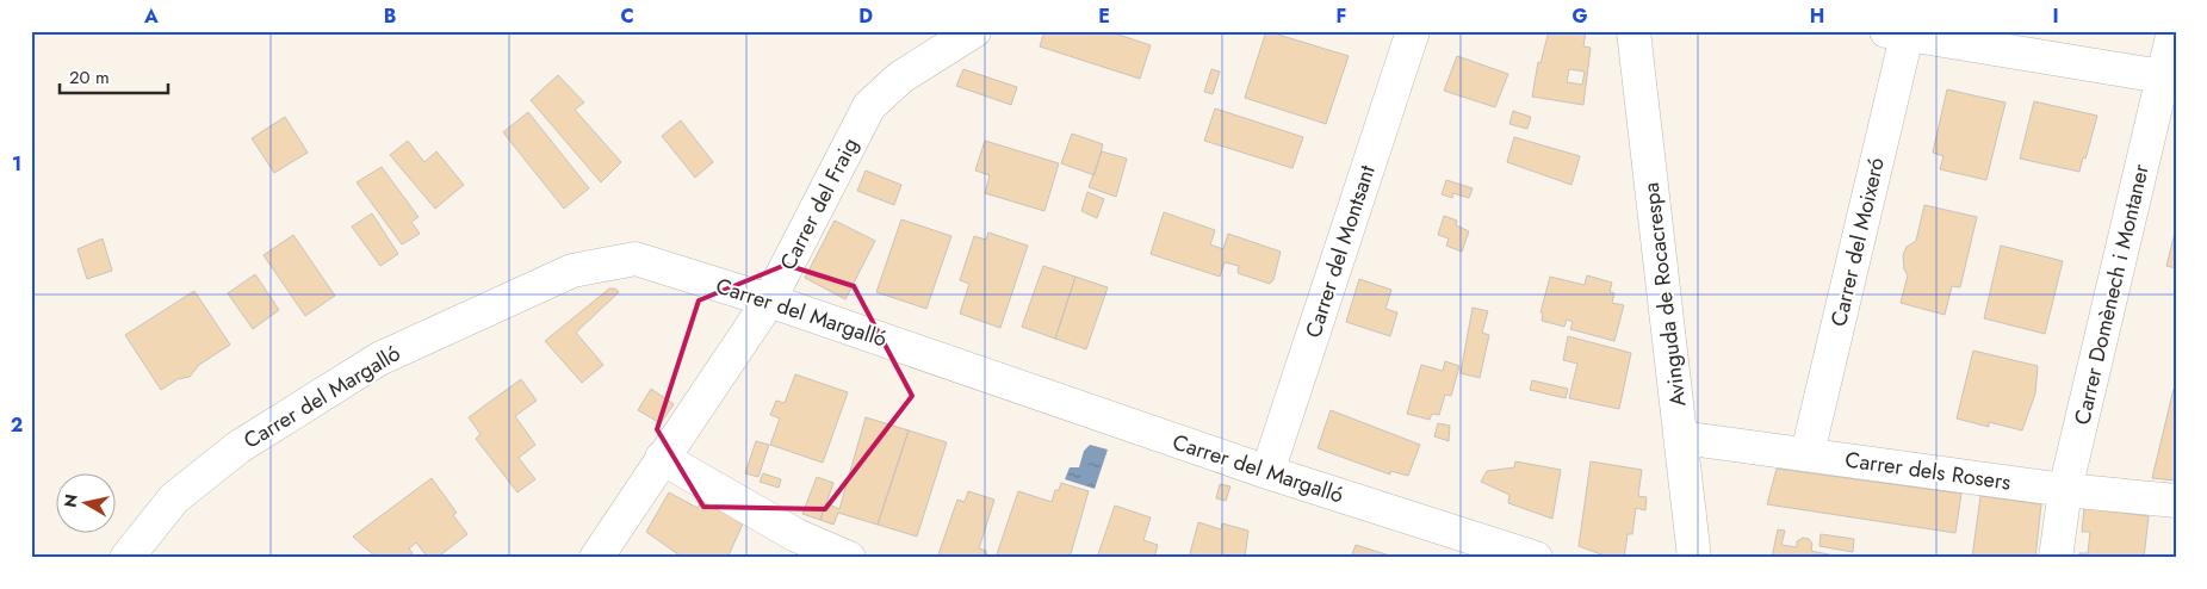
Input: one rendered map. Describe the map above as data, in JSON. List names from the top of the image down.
{
  "streets": {
    "street": [
      "Carrer del Fraig",
      "Carrer del Moixeró",
      "Carrer del Montsant",
      "Avinguda de Rocacrespa",
      "Carrer Domènech i Montaner",
      "Carrer del Margalló",
      "Carrer dels Rosers"
    ]
  },
  "crossings": [
    ["Carrer del Fraig", "Carrer del Margalló"],
    ["Carrer del Moixeró", "Carrer dels Rosers"],
    ["Carrer del Montsant", "Carrer del Margalló"],
    ["Avinguda de Rocacrespa", "Carrer dels Rosers"],
    ["Carrer Domènech i Montaner", "Carrer dels Rosers"]
  ],
  "scale_bar": "20 m",
  "north": "left",
  "grid": {
    "columns": [
      "A",
      "B",
      "C",
      "D",
      "E",
      "F",
      "G",
      "H",
      "I"
    ],
    "rows": ["1", "2"]
  }
}
